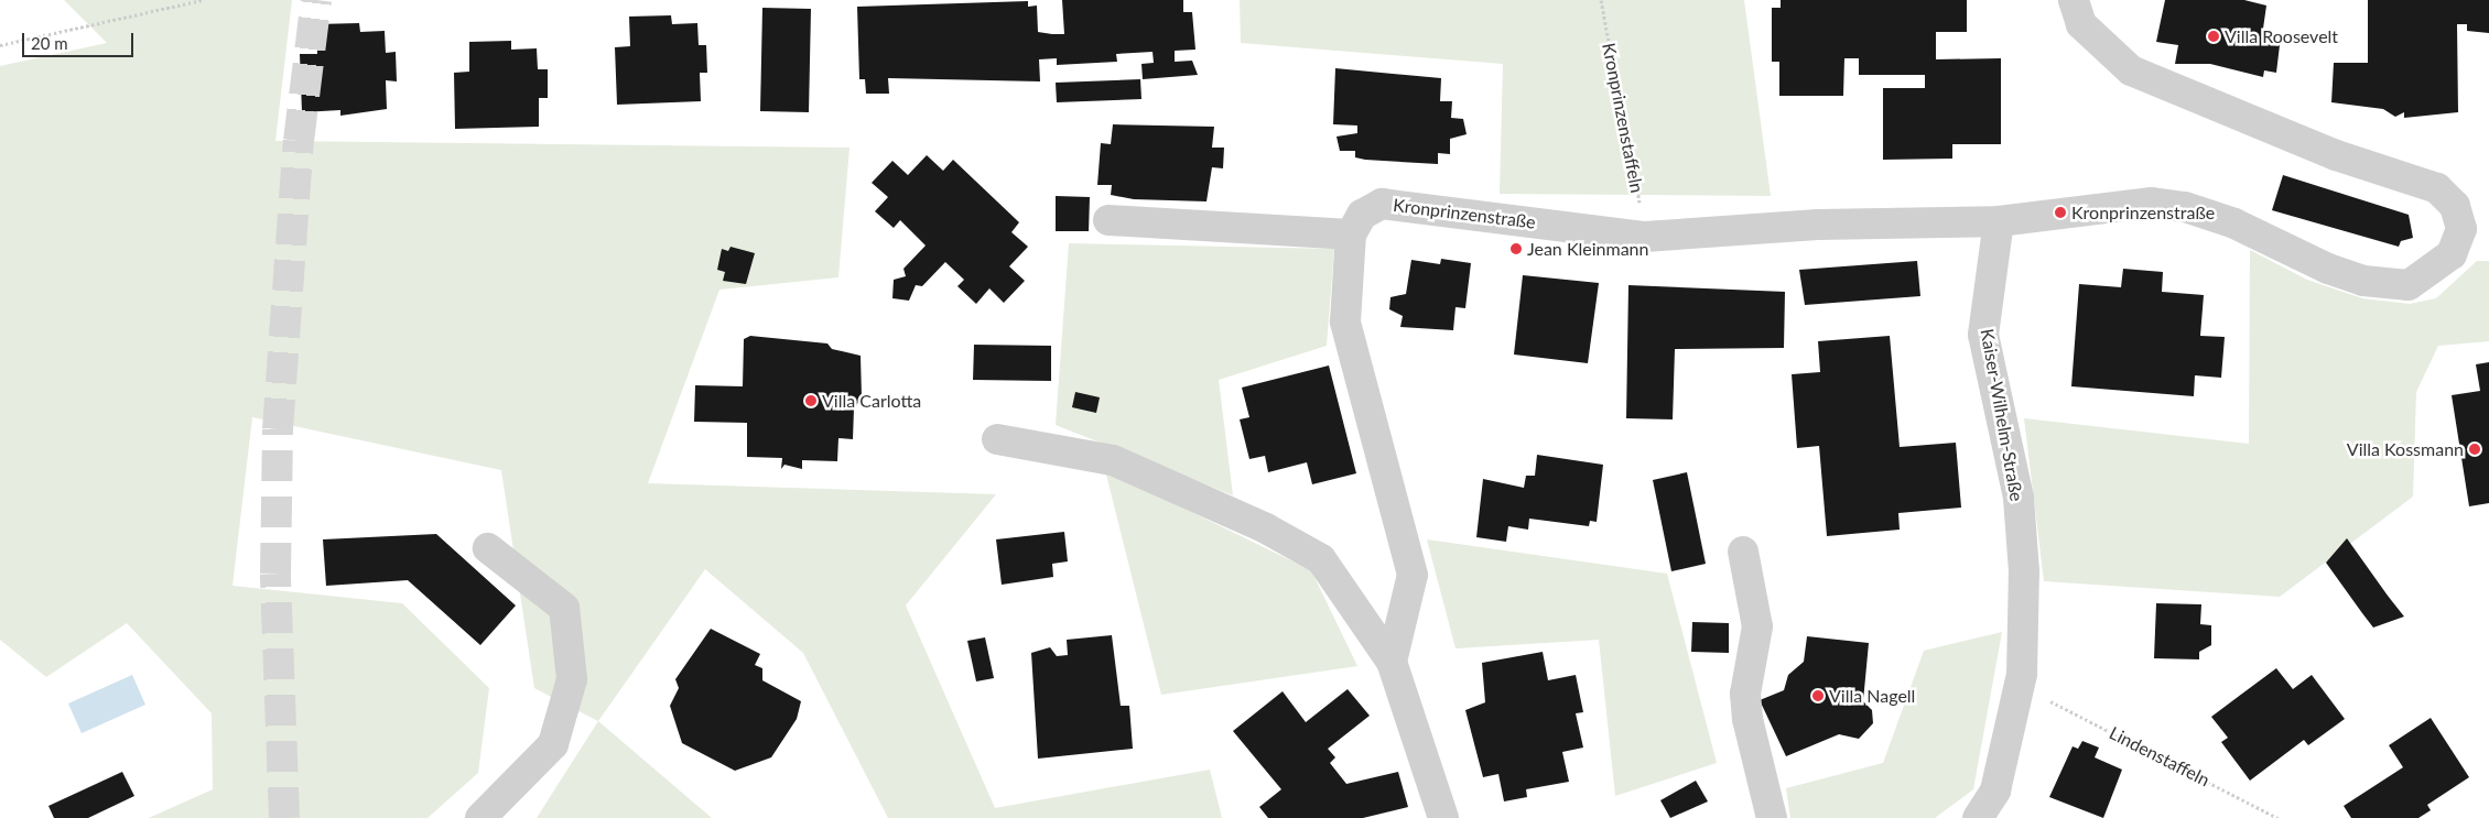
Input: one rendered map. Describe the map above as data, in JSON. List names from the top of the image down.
{
  "streets": {
    "street": ["Kronprinzenstraße", "Kaiser-Wilhelm-Straße"],
    "path": ["Kronprinzenstaffeln", "Lindenstaffeln"]
  },
  "crossings": [
    ["Kronprinzenstaffeln", "Kronprinzenstraße"],
    ["Kronprinzenstraße", "Kaiser-Wilhelm-Straße"]
  ],
  "places": [
    "Villa Roosevelt",
    "Kronprinzenstraße",
    "Jean Kleinmann",
    "Villa Carlotta",
    "Villa Kossmann",
    "Villa Nagell"
  ],
  "scale_bar": "20 m"
}
